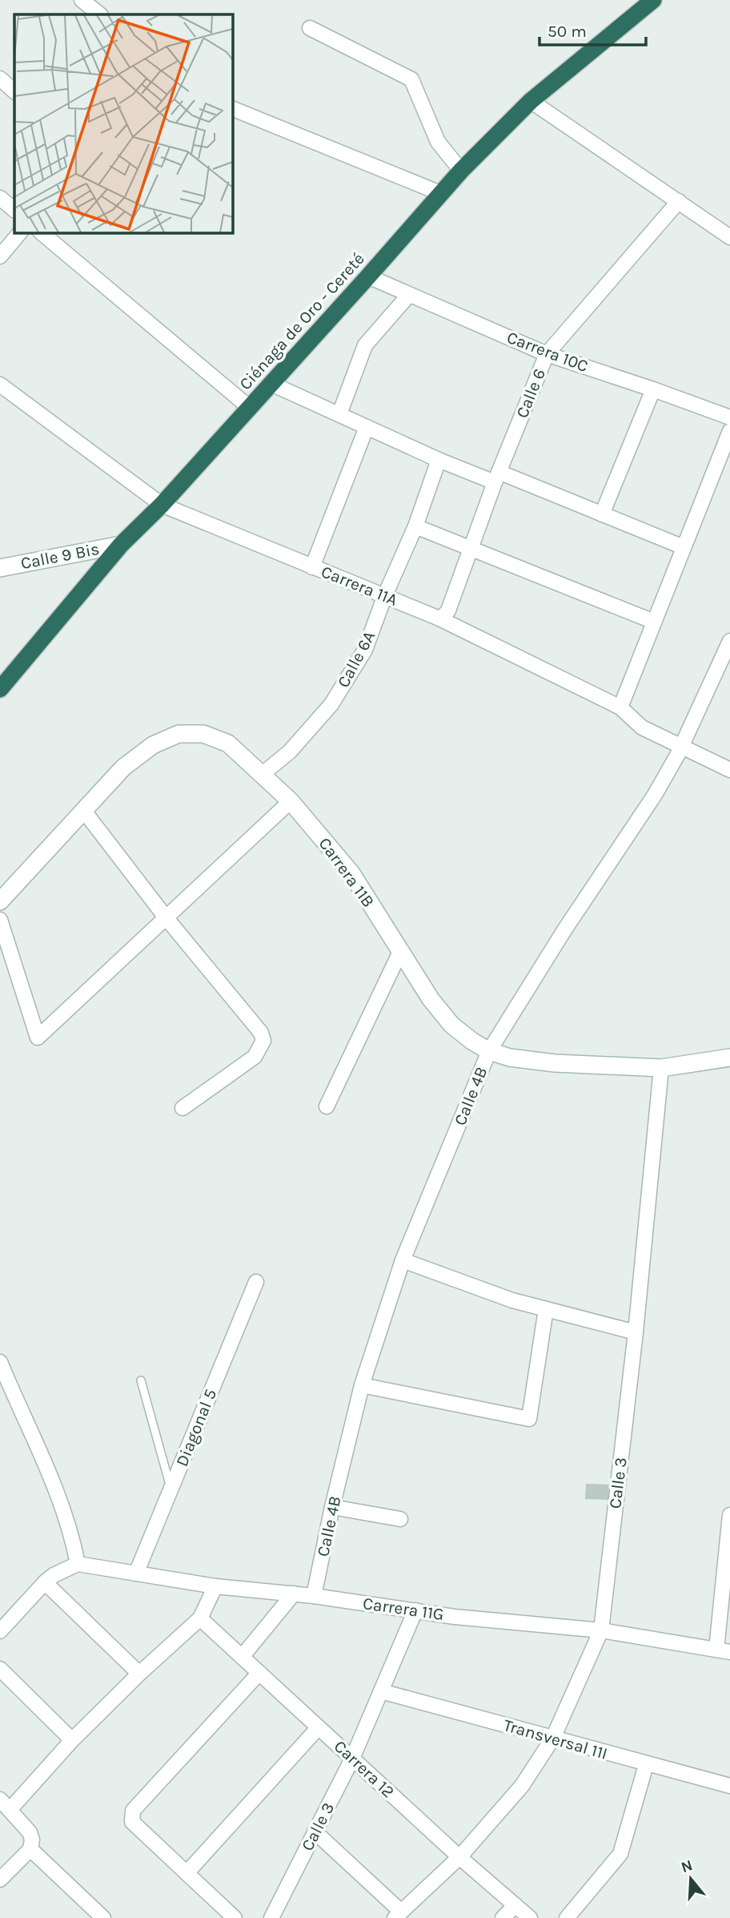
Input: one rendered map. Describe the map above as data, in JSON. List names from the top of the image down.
{
  "streets": {
    "highway": ["Ciénaga de Oro - Cereté"],
    "street": [
      "Carrera 10C",
      "Calle 6",
      "Calle 9 Bis",
      "Carrera 11A",
      "Calle 6A",
      "Carrera 11B",
      "Calle 4B",
      "Diagonal 5",
      "Calle 3",
      "Carrera 11G",
      "Transversal 11I",
      "Carrera 12"
    ]
  },
  "crossings": [
    ["Ciénaga de Oro - Cereté", "Carrera 10C"],
    ["Ciénaga de Oro - Cereté", "Calle 9 Bis"],
    ["Ciénaga de Oro - Cereté", "Carrera 11A"],
    ["Carrera 10C", "Calle 6"],
    ["Calle 6", "Carrera 11A"],
    ["Carrera 11A", "Calle 6A"],
    ["Carrera 11A", "Calle 4B"],
    ["Calle 6A", "Carrera 11B"],
    ["Carrera 11B", "Calle 4B"],
    ["Carrera 11B", "Calle 3"],
    ["Calle 4B", "Carrera 11G"],
    ["Diagonal 5", "Carrera 11G"],
    ["Calle 3", "Carrera 11G"],
    ["Calle 3", "Transversal 11I"],
    ["Calle 3", "Carrera 12"]
  ],
  "scale_bar": "50 m",
  "north": "top"
}
